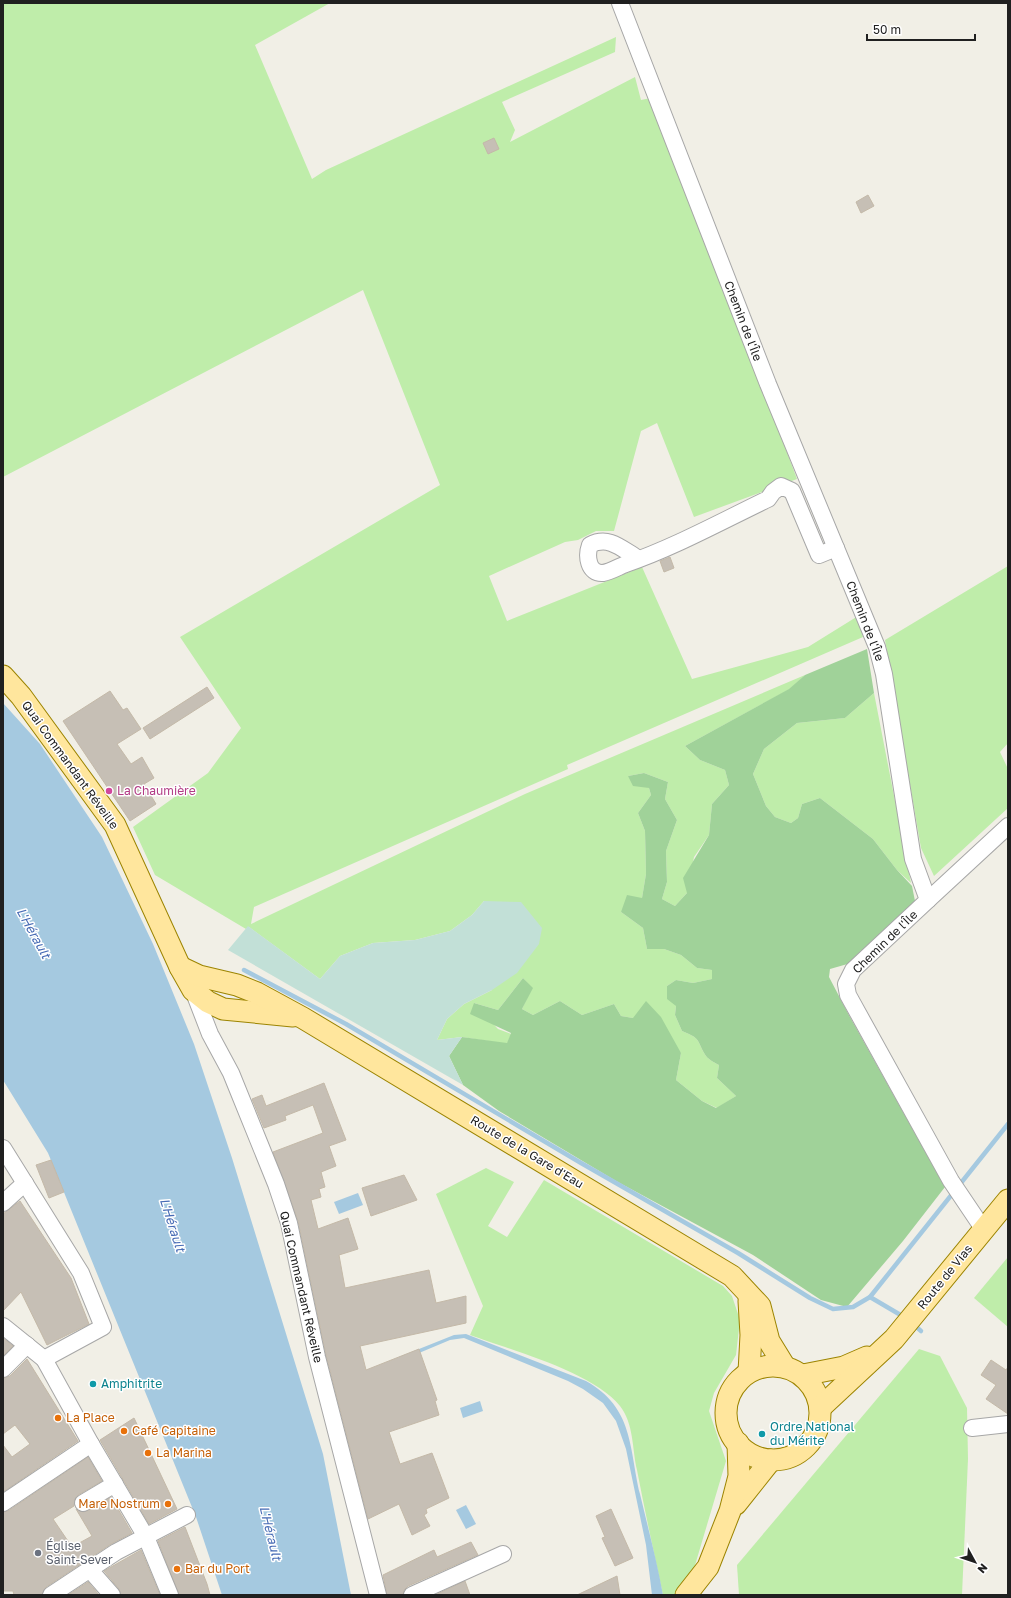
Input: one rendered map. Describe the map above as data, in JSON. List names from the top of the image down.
{
  "streets": {
    "main road": ["Quai Commandant Réveille", "Route de la Gare d'Eau", "Route de Vias"],
    "street": ["Chemin de l'Île"]
  },
  "crossings": [
    ["Chemin de l'Île", "Route de Vias"],
    ["Quai Commandant Réveille", "Route de la Gare d'Eau"],
    ["Route de la Gare d'Eau", "Route de Vias"]
  ],
  "water": ["L'Hérault"],
  "places": [
    "La Chaumière",
    "Amphitrite",
    "La Place",
    "Café Capitaine",
    "Ordre National du Mérite",
    "La Marina",
    "Mare Nostrum",
    "Église Saint-Sever",
    "Bar du Port"
  ],
  "scale_bar": "50 m",
  "north": "bottom right"
}
